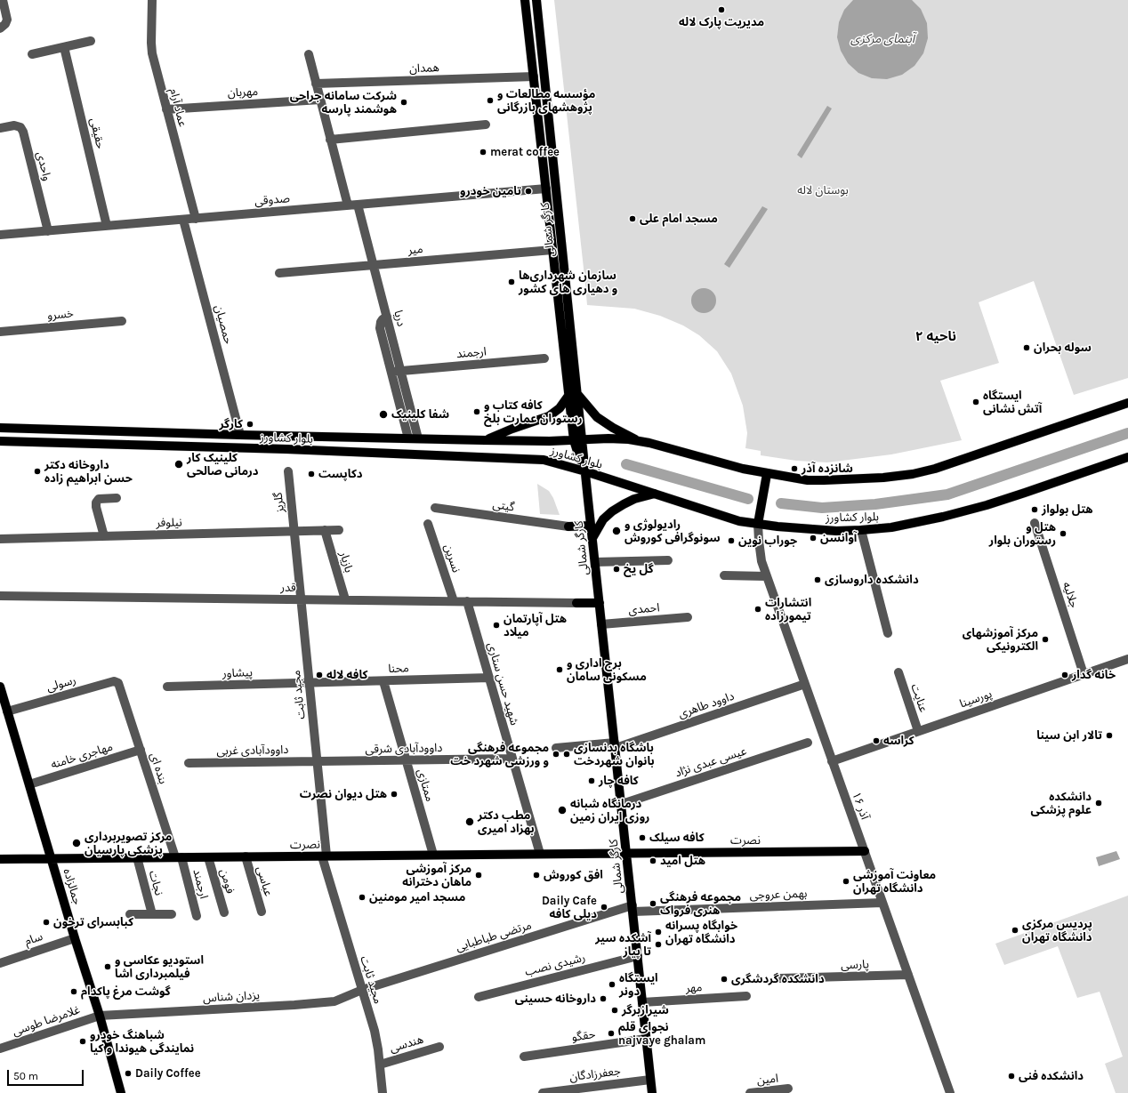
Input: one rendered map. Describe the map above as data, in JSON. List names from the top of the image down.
{
  "streets": {
    "main road": [
      "کارگر شمالی",
      "بلوار کشاورز",
      "نصرت",
      "جمالزاده"
    ],
    "street": [
      "همدان",
      "مهربان",
      "عماد آرام",
      "حقیقی",
      "واحدی",
      "صدوقی",
      "میر",
      "خسرو",
      "دریا",
      "حمصیان",
      "ارجمند",
      "گلریز",
      "گیتی",
      "نیلوفر",
      "نسرین",
      "بازیار",
      "قدر",
      "جلالیه",
      "احمدی",
      "محنا",
      "پیشاور",
      "رسولی",
      "شهید حسن ستاری",
      "مجید ثابت",
      "عنایت",
      "پورسینا",
      "داوود طاهری",
      "داوودآبادی شرقی",
      "داوودآبادی غربی",
      "مهاجری خامنه",
      "عیسی عبدی نژاد",
      "بنده ای",
      "ممتازی",
      "۱۶ آذر",
      "فومن",
      "عباسی",
      "نجات",
      "بهمن عروجی",
      "مرتضی طباطبایی",
      "سام",
      "رشیدی نصب",
      "پارسی",
      "مهر",
      "یزدان شناس",
      "غلامرضا طوسی",
      "حقگو",
      "هندسی",
      "جعفرزادگان",
      "امین"
    ]
  },
  "crossings": [
    ["مهربان", "عماد آرام"],
    ["عماد آرام", "صدوقی"],
    ["حقیقی", "صدوقی"],
    ["واحدی", "صدوقی"],
    ["صدوقی", "دریا"],
    ["صدوقی", "حمصیان"],
    ["کارگر شمالی", "بلوار کشاورز"],
    ["کارگر شمالی", "احمدی"],
    ["کارگر شمالی", "داوود طاهری"],
    ["کارگر شمالی", "عیسی عبدی نژاد"],
    ["کارگر شمالی", "نصرت"],
    ["کارگر شمالی", "بهمن عروجی"],
    ["کارگر شمالی", "مرتضی طباطبایی"],
    ["کارگر شمالی", "رشیدی نصب"],
    ["کارگر شمالی", "مهر"],
    ["کارگر شمالی", "حقگو"],
    ["کارگر شمالی", "جعفرزادگان"],
    ["میر", "دریا"],
    ["دریا", "ارجمند"],
    ["دریا", "بلوار کشاورز"],
    ["حمصیان", "بلوار کشاورز"],
    ["ارجمند", "بنده ای"],
    ["ارجمند", "نصرت"],
    ["بلوار کشاورز", "۱۶ آذر"],
    ["گلریز", "نیلوفر"],
    ["گلریز", "مجید ثابت"],
    ["نیلوفر", "بازیار"],
    ["نیلوفر", "مجید ثابت"],
    ["نسرین", "قدر"],
    ["بازیار", "قدر"],
    ["قدر", "شهید حسن ستاری"],
    ["قدر", "مجید ثابت"],
    ["جلالیه", "پورسینا"],
    ["محنا", "پیشاور"],
    ["محنا", "شهید حسن ستاری"],
    ["محنا", "مجید ثابت"],
    ["محنا", "ممتازی"],
    ["پیشاور", "مجید ثابت"],
    ["رسولی", "بنده ای"],
    ["رسولی", "جمالزاده"],
    ["شهید حسن ستاری", "داوودآبادی شرقی"],
    ["شهید حسن ستاری", "نصرت"],
    ["مجید ثابت", "داوودآبادی شرقی"],
    ["مجید ثابت", "داوودآبادی غربی"],
    ["مجید ثابت", "نصرت"],
    ["مجید ثابت", "مرتضی طباطبایی"],
    ["مجید ثابت", "یزدان شناس"],
    ["مجید ثابت", "هندسی"],
    ["عنایت", "پورسینا"],
    ["پورسینا", "۱۶ آذر"],
    ["داوود طاهری", "۱۶ آذر"],
    ["داوودآبادی شرقی", "داوودآبادی غربی"],
    ["داوودآبادی شرقی", "ممتازی"],
    ["مهاجری خامنه", "بنده ای"],
    ["مهاجری خامنه", "جمالزاده"],
    ["بنده ای", "نصرت"],
    ["ممتازی", "نصرت"],
    ["۱۶ آذر", "نصرت"],
    ["۱۶ آذر", "بهمن عروجی"],
    ["۱۶ آذر", "پارسی"],
    ["نصرت", "فومن"],
    ["نصرت", "عباسی"],
    ["نصرت", "نجات"],
    ["نصرت", "جمالزاده"],
    ["جمالزاده", "سام"],
    ["جمالزاده", "یزدان شناس"],
    ["جمالزاده", "غلامرضا طوسی"],
    ["بهمن عروجی", "مرتضی طباطبایی"],
    ["مرتضی طباطبایی", "یزدان شناس"],
    ["یزدان شناس", "غلامرضا طوسی"]
  ],
  "districts": ["ناحیه ۲"],
  "water": ["آبنمای مرکزی"],
  "parks": ["بوستان لاله"],
  "places": [
    "مدیریت پارک لاله",
    "مؤسسه مطالعات و پژوهشهای بازرگانی",
    "شرکت سامانه جراحی هوشمند پارسه",
    "merat coffee",
    "تامین خودرو",
    "مسجد امام علی",
    "سازمان شهرداری‌ها و دهیاری‌ های کشور",
    "سوله بحران",
    "ایستگاه آتش نشانی",
    "کافه کتاب و رستوران عمارت بلخ",
    "شفا کلینیک",
    "کارگر",
    "کلینیک کار درمانی صالحی",
    "شانزده آذر",
    "داروخانه دکتر حسن ابراهیم زاده",
    "دکاپست",
    "هتل بولواز",
    "رادیولوژی و سونوگرافی کوروش",
    "هتل و رستوران بلوار",
    "آوانسن",
    "جوراب نوین",
    "گل یخ",
    "دانشکده داروسازی",
    "انتشارات تیمورزاده",
    "هتل آپارتمان میلاد",
    "مرکز آموزشهای الکترونیکی",
    "برج اداری و مسکونی سامان",
    "کافه لاله",
    "خانه گدار",
    "تالار ابن سینا",
    "کراسه",
    "مجموعه فرهنگی و ورزشی شهرد خت",
    "باشگاه بدنسازی بانوان شهردخت",
    "کافه چار",
    "هتل دیوان نصرت",
    "دانشکده علوم پزشکی",
    "درمانگاه شبانه روزی ایران زمین",
    "مطب دکتر بهزاد امیری",
    "کافه سیلک",
    "مرکز تصویربرداری پزشکی پارسیان",
    "هتل امید",
    "مرکز آموزشی ماهان دخترانه",
    "افق کوروش",
    "معاونت آموزشی دانشگاه تهران",
    "مسجد امیر مومنین",
    "مجموعه فرهنگی هنری فرواک",
    "Daily Cafe دیلی کافه",
    "کبابسرای ترخون",
    "پردیس مرکزی دانشگاه‌ تهران",
    "خوابگاه پسرانه دانشگاه تهران",
    "آشکده سیر تا پیاز",
    "استودیو عکاسی و فیلمبرداری اشا",
    "دانشکده گردشگری",
    "ایستگاه دونر",
    "گوشت مرغ پاکدام",
    "داروخانه حسینی",
    "شیرازبرگر",
    "نجوای قلم najvaye ghalam",
    "شباهنگ خودرو نمایندگی هیوندا و کیا",
    "Daily Coffee",
    "دانشکده فنی"
  ],
  "scale_bar": "50 m"
}
